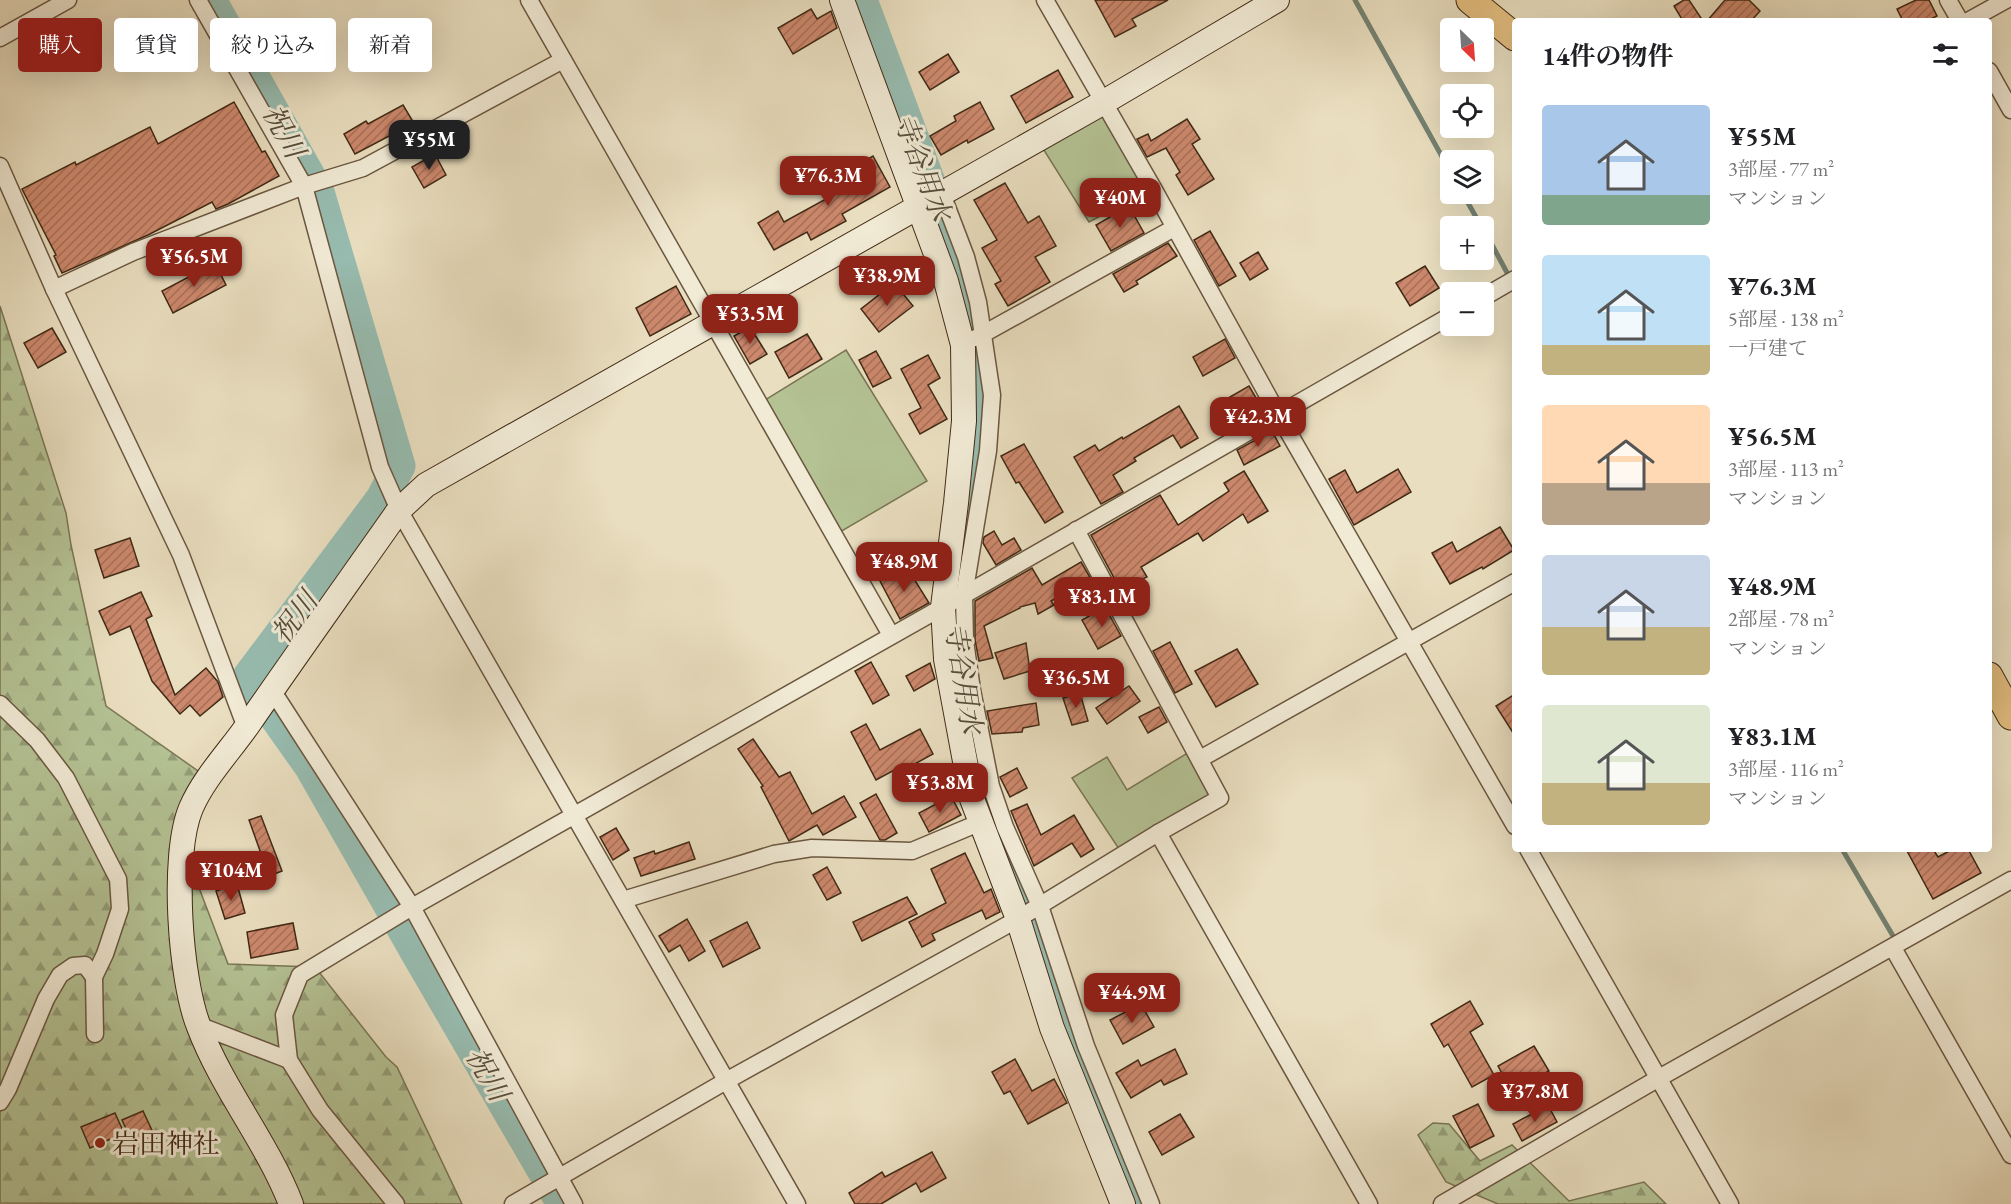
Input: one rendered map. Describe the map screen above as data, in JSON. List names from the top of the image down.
{
  "water": ["祝川", "寺谷用水"],
  "places": ["岩田神社"],
  "north": "bottom right",
  "page": {
    "map_buttons": ["+", "−"],
    "chip": [
      "購入",
      "賃貸",
      "絞り込み",
      "新着"
    ],
    "heading": "14件の物件",
    "list": [
      {
        "name": "¥55M",
        "note": "3部屋 · 77 m² · マンション"
      },
      {
        "name": "¥76.3M",
        "note": "5部屋 · 138 m² · 一戸建て"
      },
      {
        "name": "¥56.5M",
        "note": "3部屋 · 113 m² · マンション"
      },
      {
        "name": "¥48.9M",
        "note": "2部屋 · 78 m² · マンション"
      },
      {
        "name": "¥83.1M",
        "note": "3部屋 · 116 m² · マンション"
      }
    ],
    "price": [
      "¥55M",
      "¥76.3M",
      "¥40M",
      "¥56.5M",
      "¥38.9M",
      "¥53.5M",
      "¥42.3M",
      "¥48.9M",
      "¥83.1M",
      "¥36.5M",
      "¥53.8M",
      "¥104M",
      "¥44.9M",
      "¥37.8M"
    ]
  }
}
